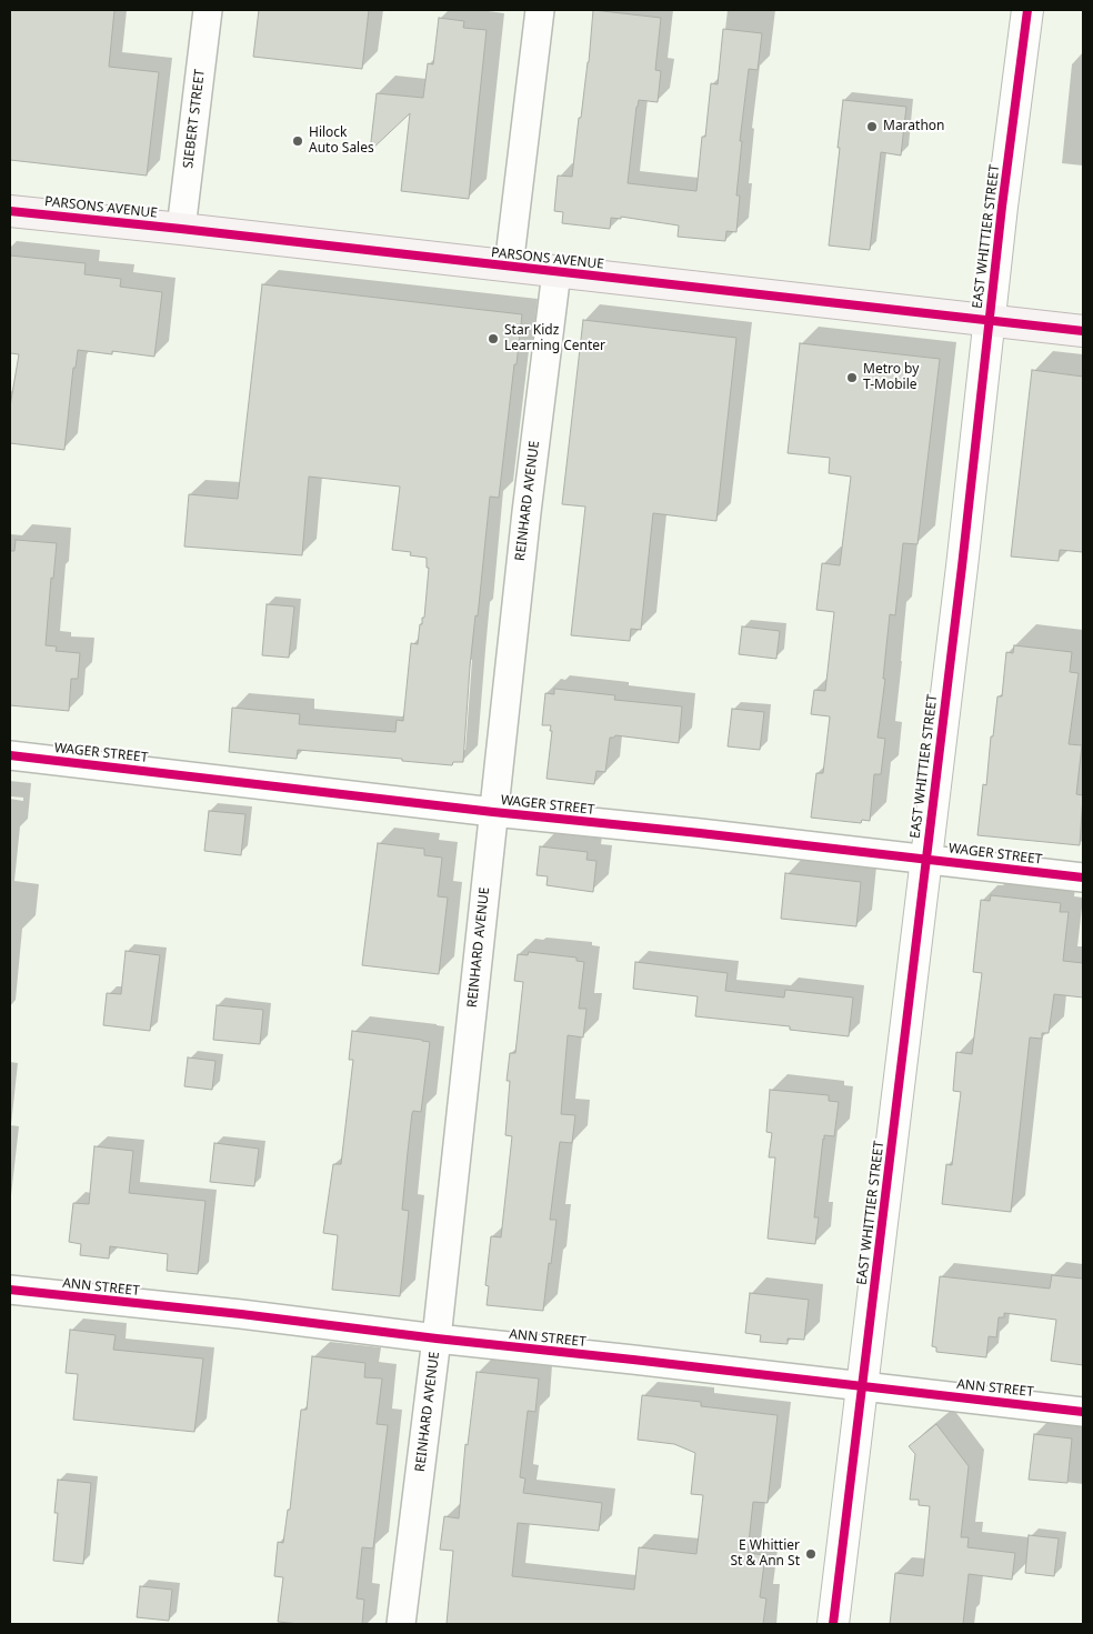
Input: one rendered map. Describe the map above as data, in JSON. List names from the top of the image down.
{
  "streets": {
    "main road": ["PARSONS AVENUE"],
    "street": [
      "SIEBERT STREET",
      "EAST WHITTIER STREET",
      "REINHARD AVENUE",
      "WAGER STREET",
      "ANN STREET"
    ]
  },
  "crossings": [
    ["SIEBERT STREET", "PARSONS AVENUE"],
    ["PARSONS AVENUE", "EAST WHITTIER STREET"],
    ["PARSONS AVENUE", "REINHARD AVENUE"],
    ["EAST WHITTIER STREET", "WAGER STREET"],
    ["EAST WHITTIER STREET", "ANN STREET"],
    ["REINHARD AVENUE", "WAGER STREET"],
    ["REINHARD AVENUE", "ANN STREET"]
  ],
  "places": [
    "Marathon",
    "Hilock Auto Sales",
    "Star Kidz Learning Center",
    "Metro by T-Mobile",
    "E Whittier St & Ann St"
  ]
}
